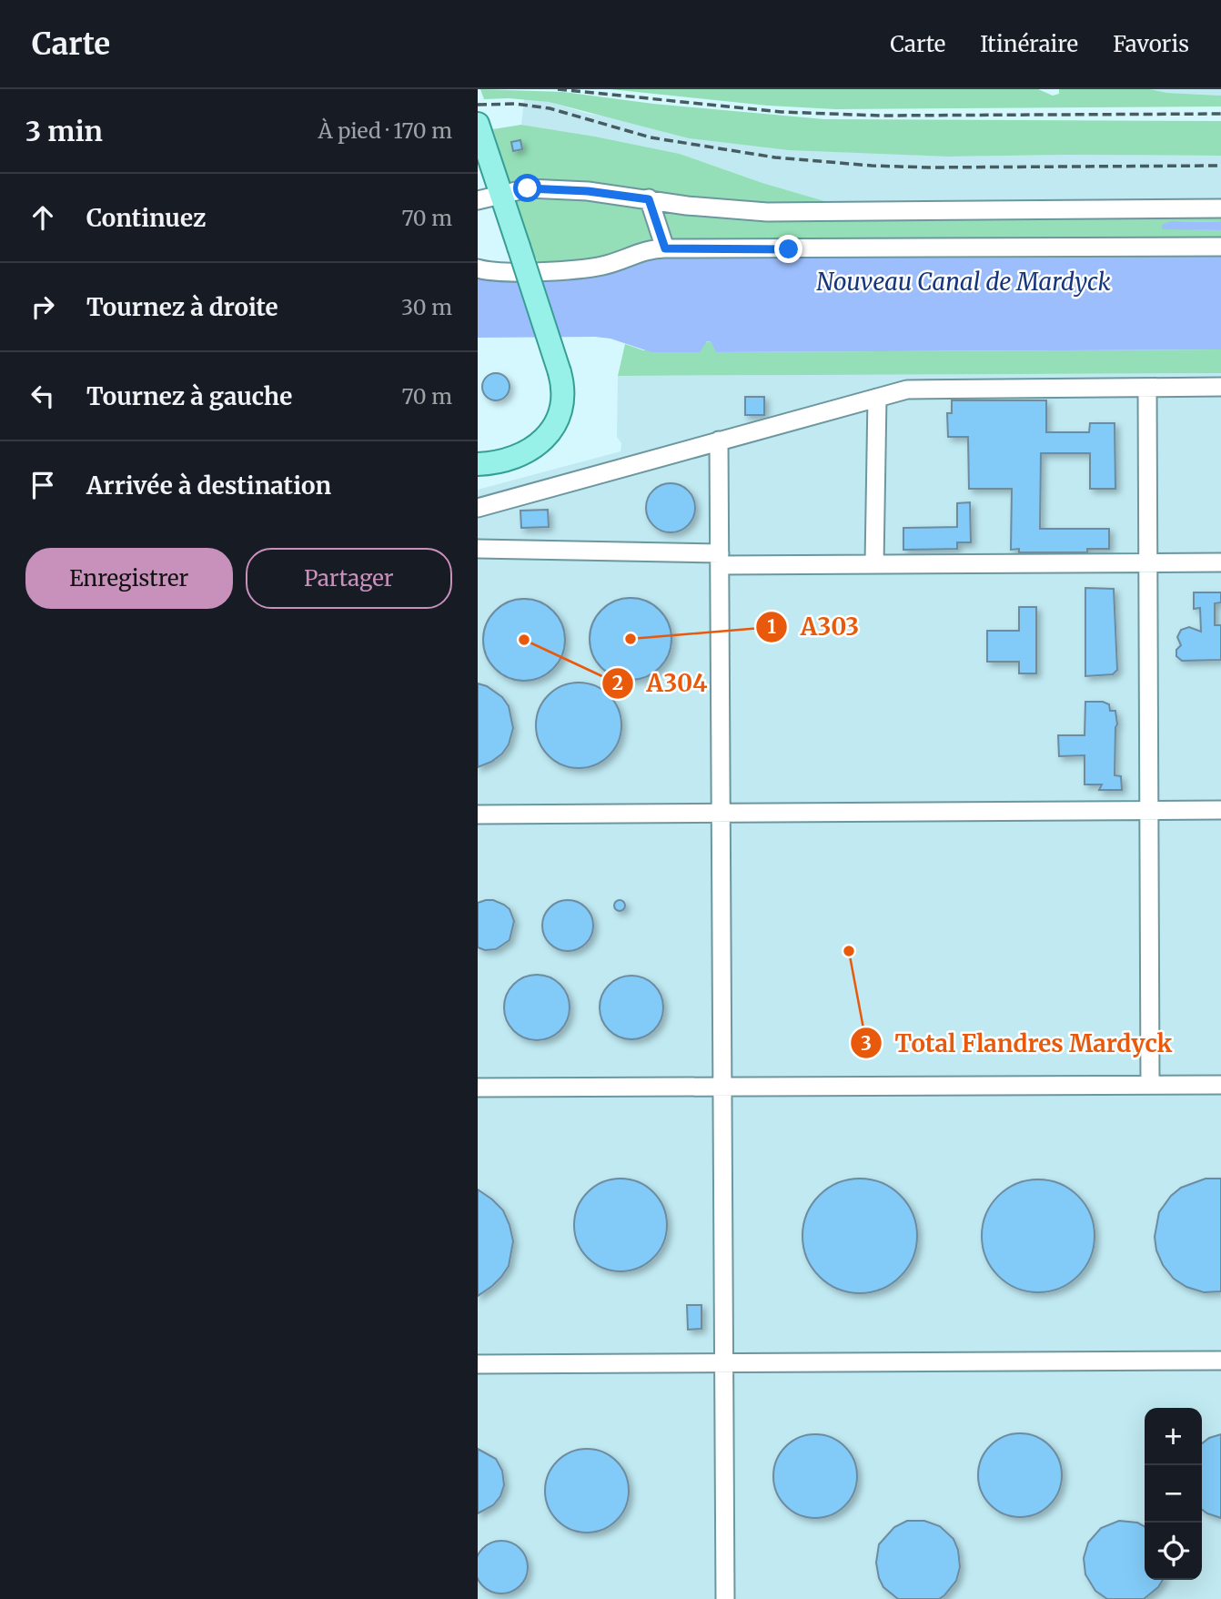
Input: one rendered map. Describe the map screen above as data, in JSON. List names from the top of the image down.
{
  "water": ["Nouveau Canal de Mardyck"],
  "places": ["A303", "A304", "Total Flandres Mardyck"],
  "page": {
    "header": "Carte",
    "nav": ["Carte", "Itinéraire", "Favoris"],
    "heading": ["3 min", "À pied · 170 m"],
    "list": [
      ["Continuez", "70 m"],
      ["Tournez à droite", "30 m"],
      ["Tournez à gauche", "70 m"],
      "Arrivée à destination"
    ],
    "buttons": ["Enregistrer", "Partager"],
    "map_buttons": ["+", "−"]
  }
}
